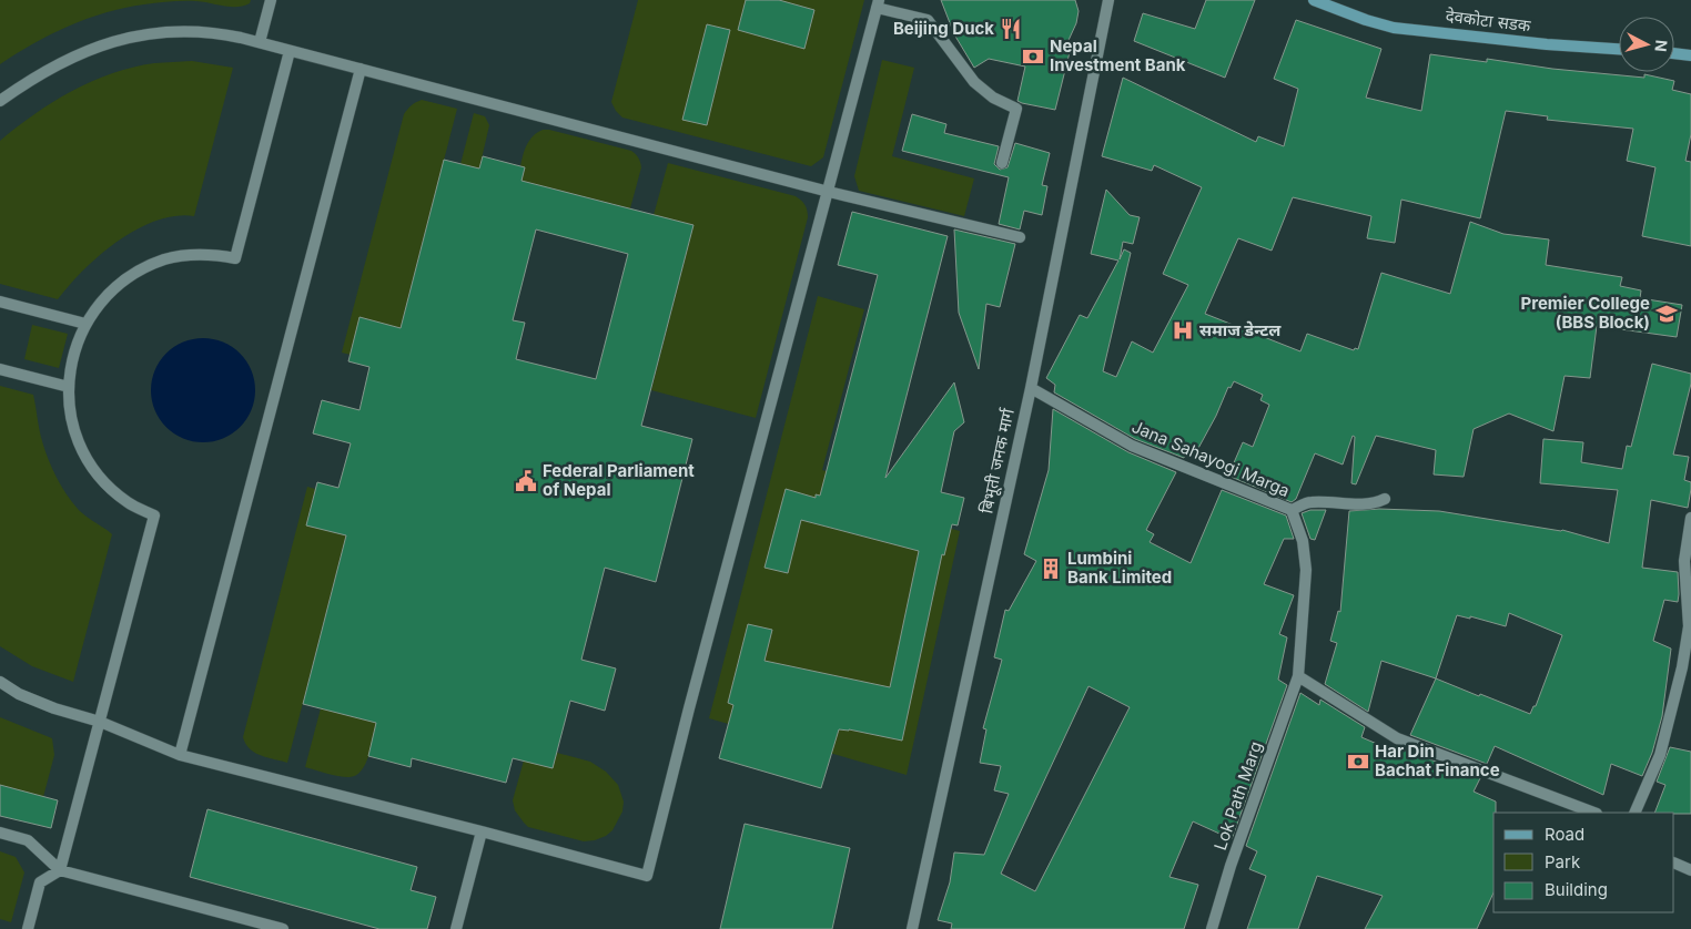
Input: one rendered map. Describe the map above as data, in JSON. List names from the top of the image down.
{
  "streets": {
    "main road": ["देवकोटा सडक"],
    "street": ["Jana Sahayogi Marga", "बिभूती जनक मार्ग", "Lok Path Marg"]
  },
  "crossings": [
    ["Jana Sahayogi Marga", "बिभूती जनक मार्ग"],
    ["Jana Sahayogi Marga", "Lok Path Marg"]
  ],
  "places": {
    "restaurant": ["Beijing Duck"],
    "bank": ["Nepal Investment Bank", "Har Din Bachat Finance"],
    "school or university": ["Premier College (BBS Block)"],
    "hospital": ["समाज डेन्टल"],
    "public building": ["Federal Parliament of Nepal"],
    "building": ["Lumbini Bank Limited"]
  },
  "legend": ["Road", "Park", "Building"],
  "north": "right"
}
